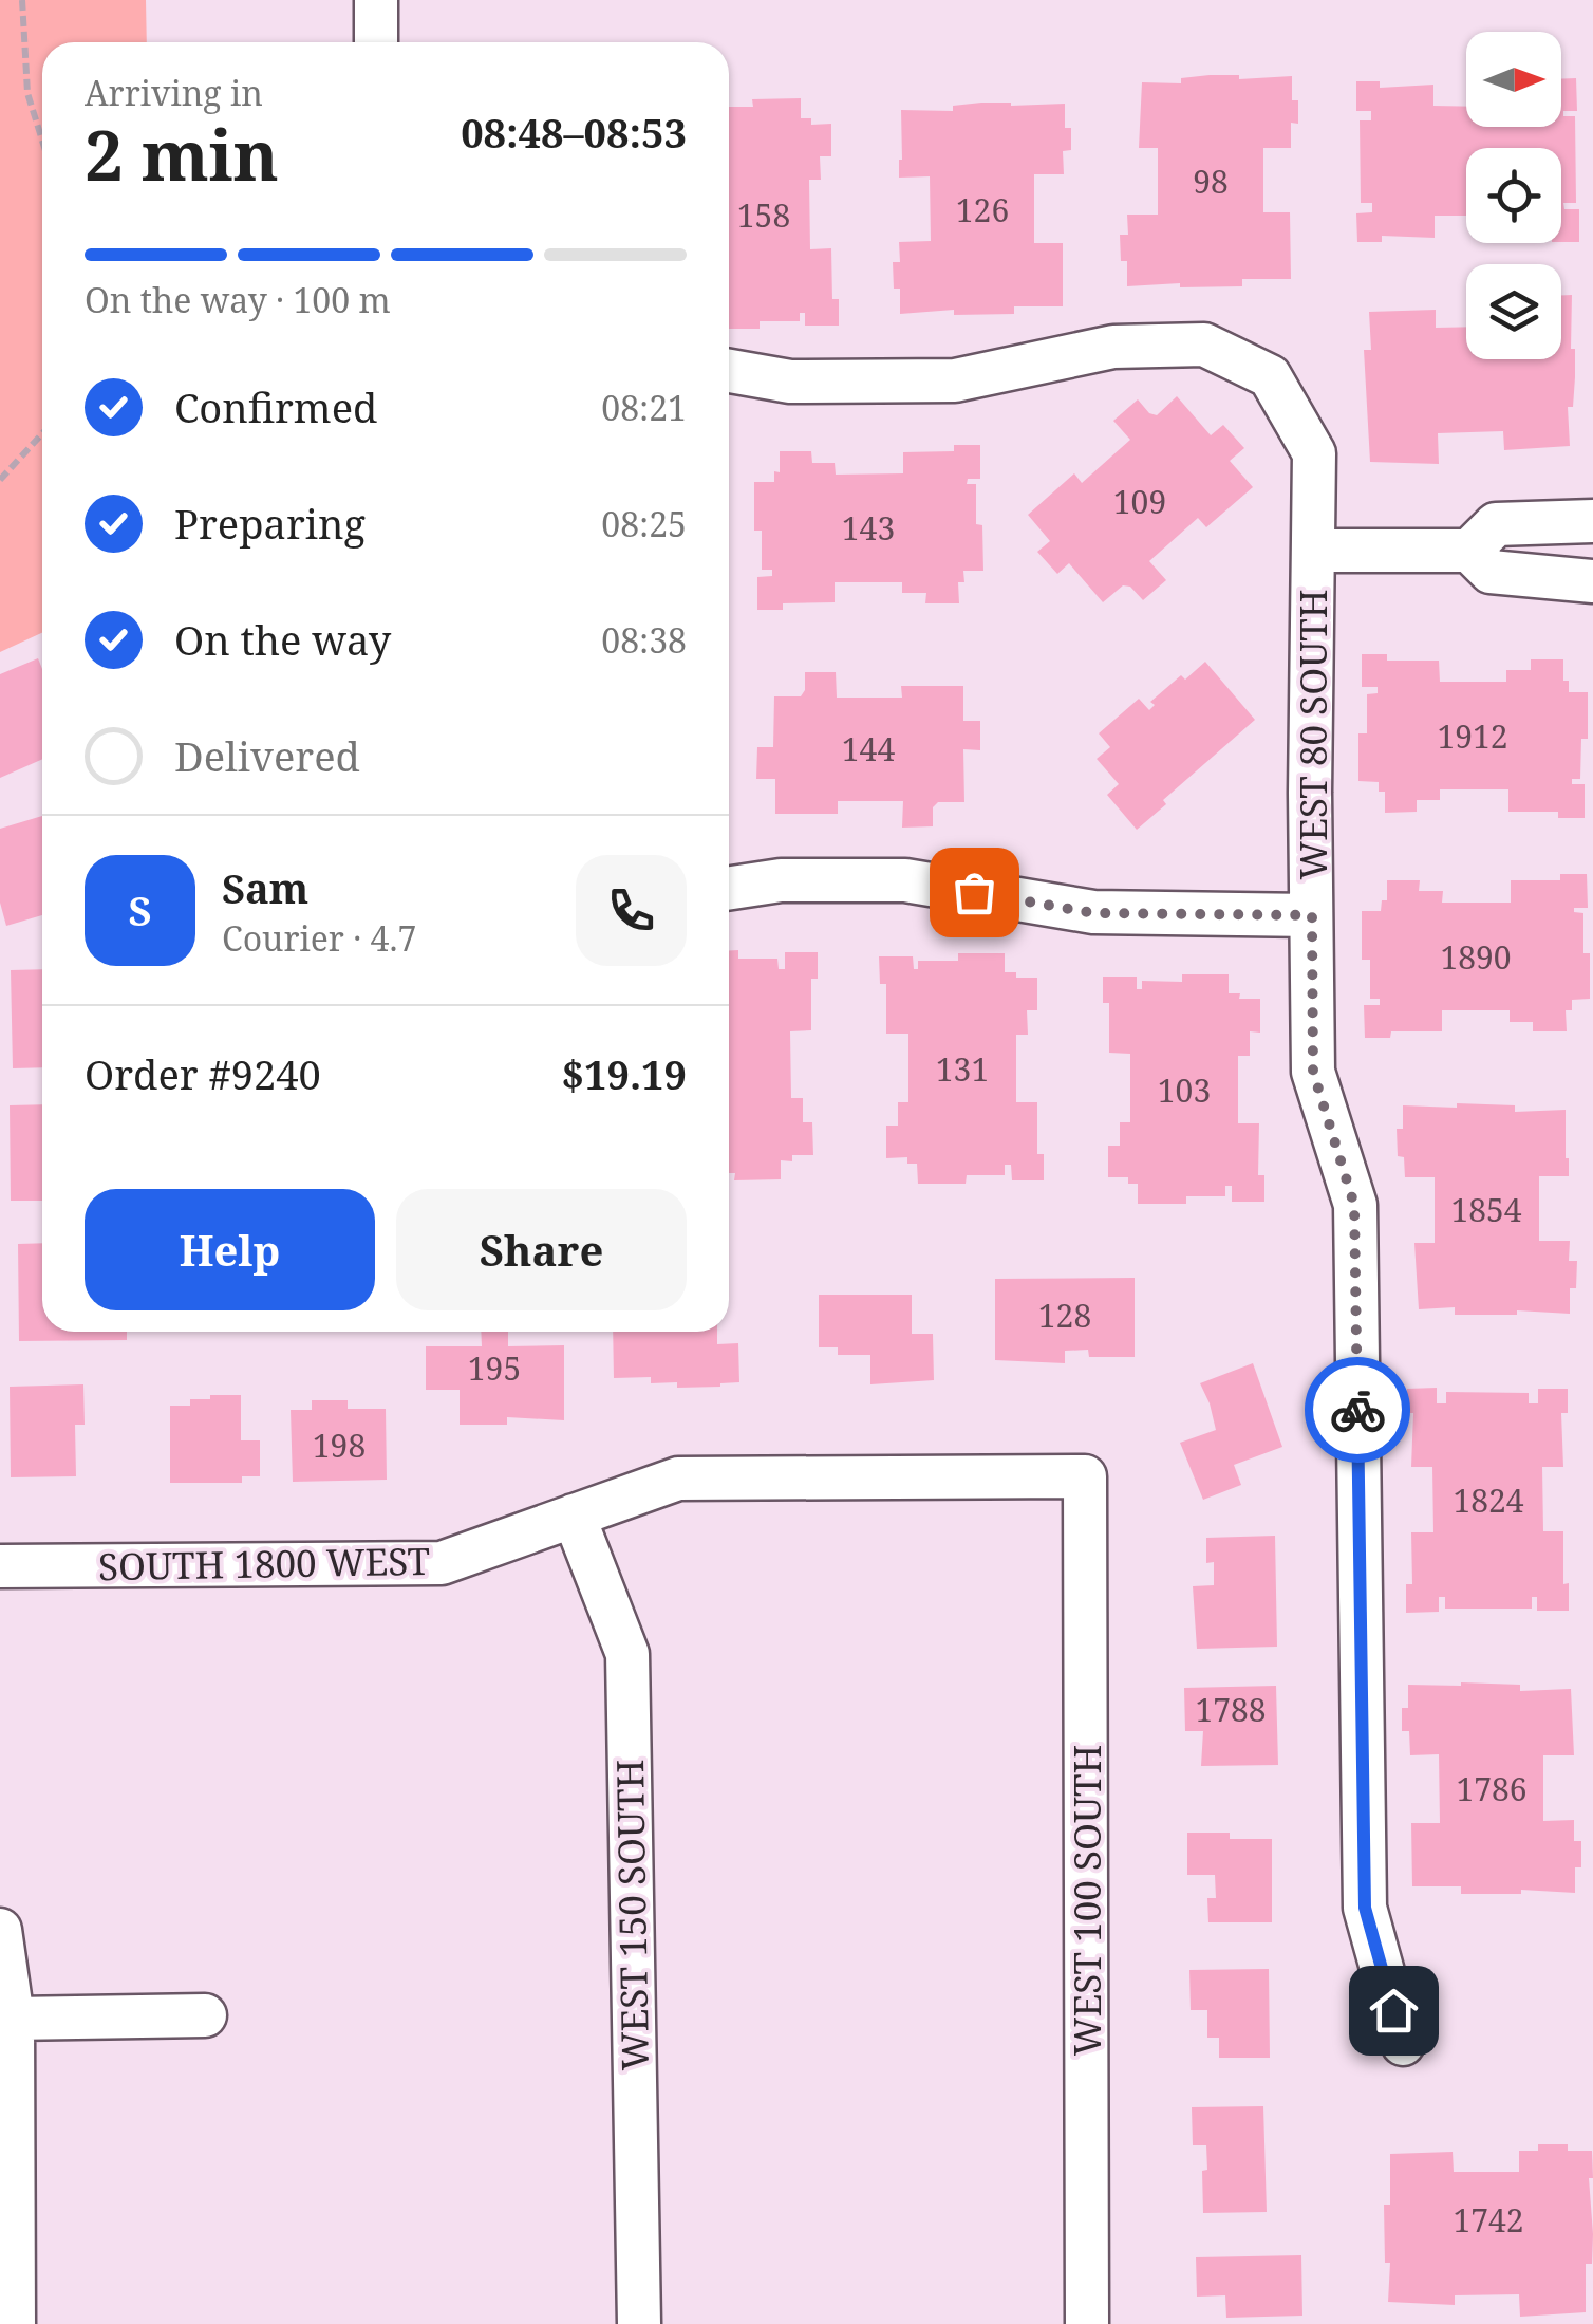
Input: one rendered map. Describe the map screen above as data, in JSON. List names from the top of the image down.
{
  "streets": {
    "street": [
      "WEST 80 SOUTH",
      "SOUTH 1800 WEST",
      "WEST 100 SOUTH",
      "WEST 150 SOUTH"
    ]
  },
  "crossings": [
    ["SOUTH 1800 WEST", "WEST 100 SOUTH"],
    ["SOUTH 1800 WEST", "WEST 150 SOUTH"]
  ],
  "house_numbers": [
    "98",
    "126",
    "158",
    "109",
    "143",
    "1912",
    "144",
    "1890",
    "131",
    "103",
    "1854",
    "128",
    "195",
    "198",
    "1824",
    "1788",
    "1786",
    "1742"
  ],
  "north": "right",
  "page": {
    "heading": ["2 min", "Arriving in", "08:48–08:53"],
    "panel": [
      "Sam",
      "Courier · 4.7",
      "Order #9240",
      "$19.19"
    ],
    "bar": "On the way · 100 m",
    "list": [
      ["Confirmed", "08:21"],
      ["Preparing", "08:25"],
      ["On the way", "08:38"],
      "Delivered"
    ],
    "round": "S",
    "buttons": ["Help", "Share"]
  }
}
